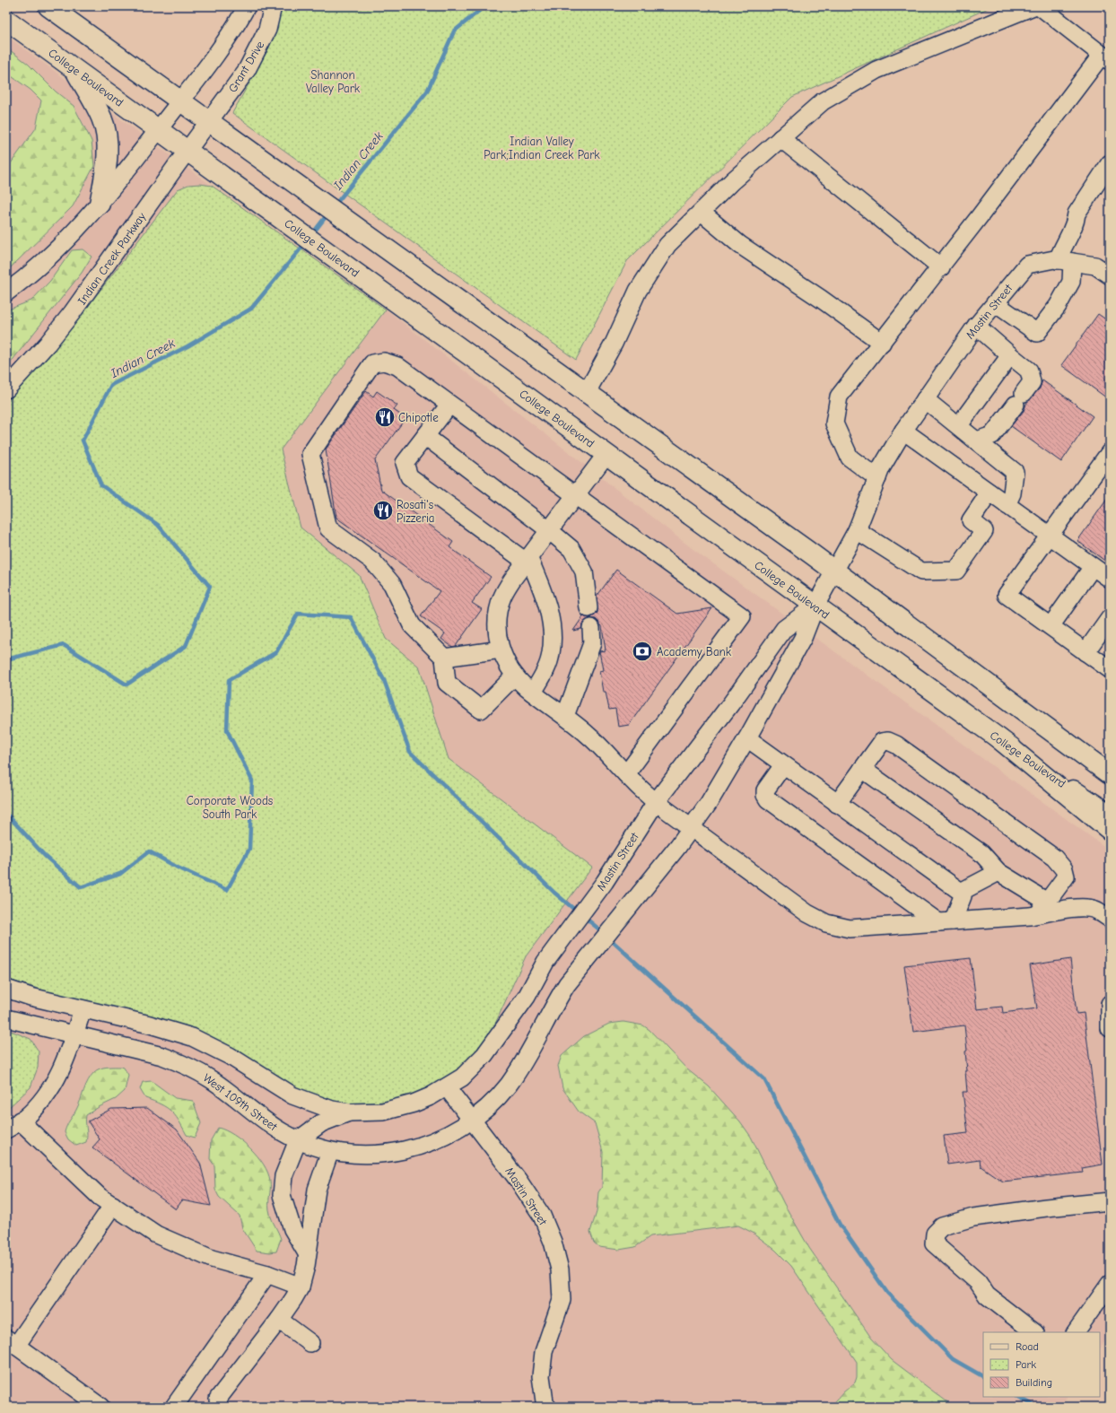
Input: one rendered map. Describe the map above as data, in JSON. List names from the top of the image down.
{
  "streets": {
    "main road": ["College Boulevard"],
    "street": [
      "Grant Drive",
      "Indian Creek Parkway",
      "Mastin Street",
      "West 109th Street"
    ]
  },
  "crossings": [
    ["Grant Drive", "Indian Creek Parkway"],
    ["College Boulevard", "Indian Creek Parkway"],
    ["College Boulevard", "Mastin Street"],
    ["Mastin Street", "West 109th Street"]
  ],
  "water": ["Indian Creek"],
  "parks": ["Shannon Valley Park", "Indian Valley Park;Indian Creek Park", "Corporate Woods South Park"],
  "places": {
    "restaurant": ["Chipotle", "Rosati's Pizzeria"],
    "bank": ["Academy Bank"]
  },
  "legend": ["Road", "Park", "Building"]
}
